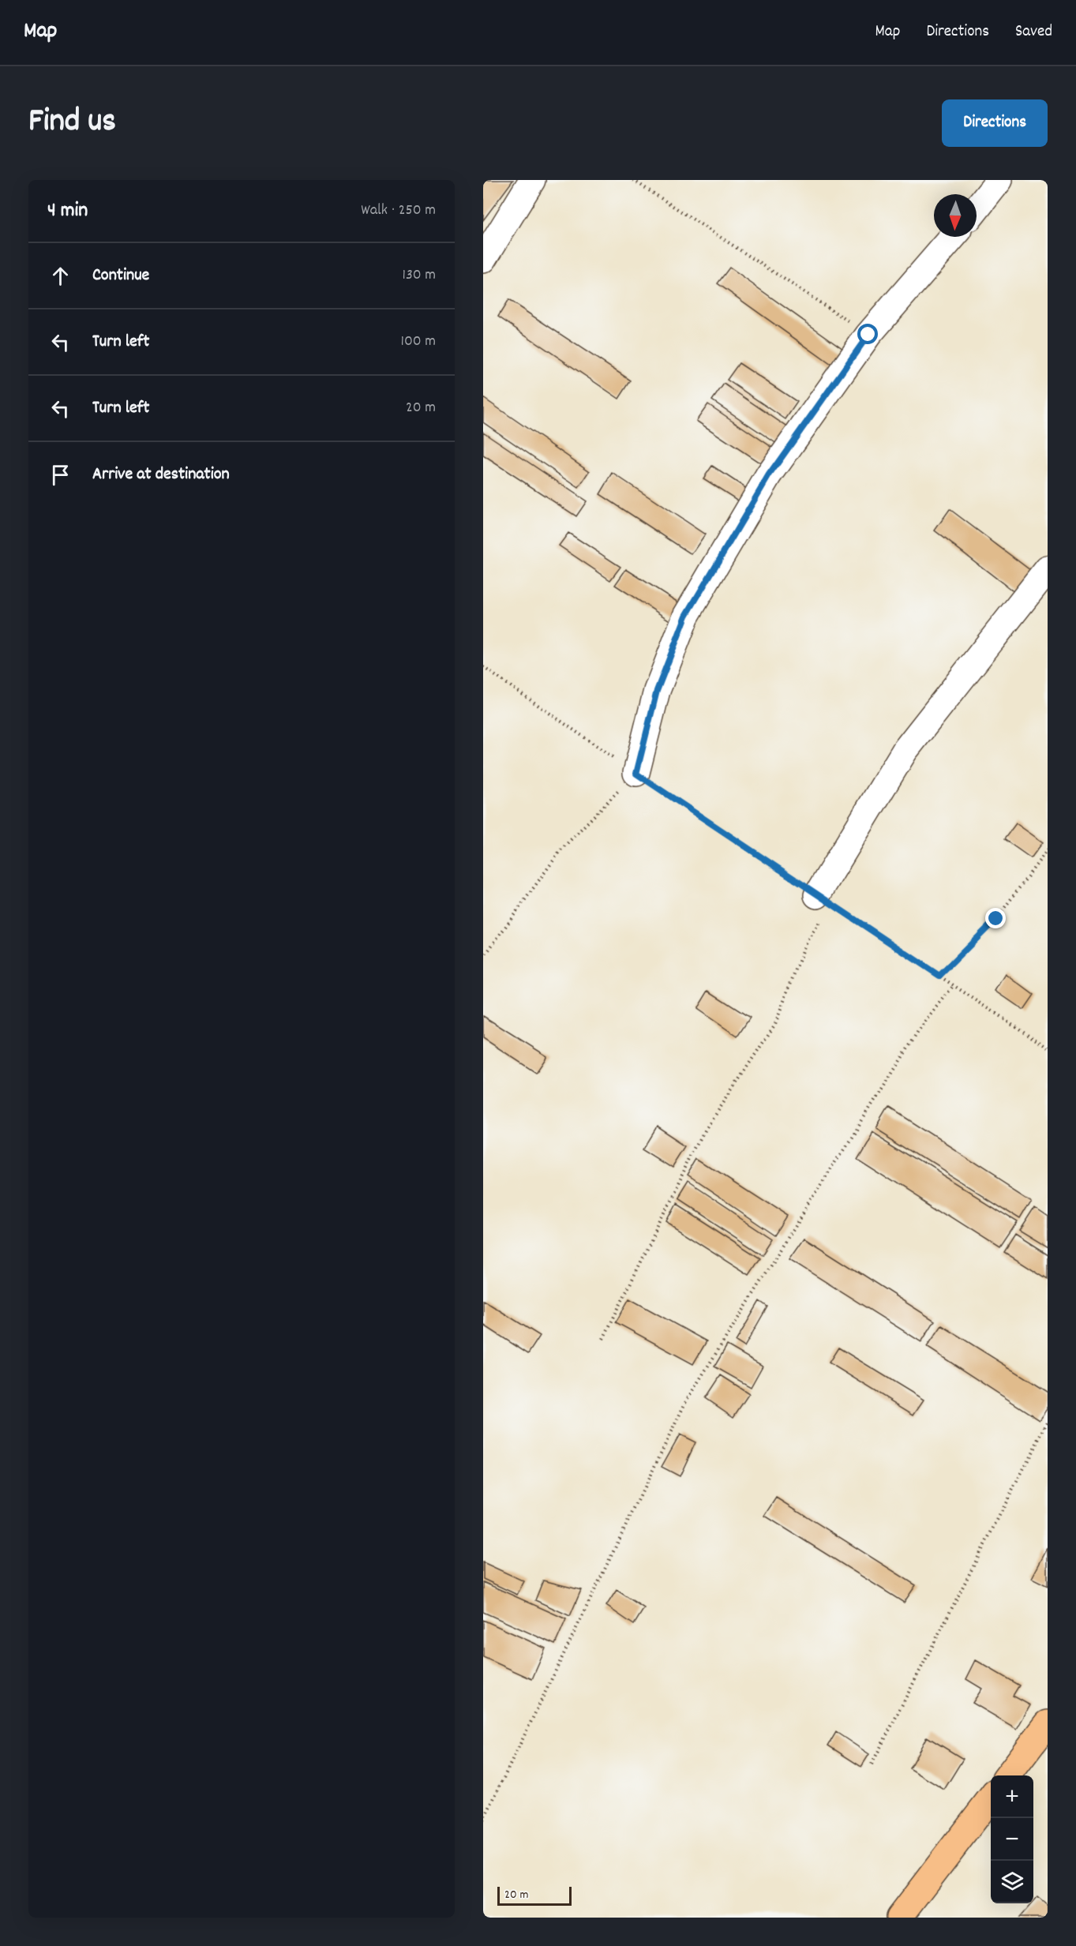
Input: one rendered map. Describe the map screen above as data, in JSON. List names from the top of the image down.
{
  "scale_bar": "20 m",
  "north": "bottom",
  "page": {
    "header": "Map",
    "nav": ["Map", "Directions", "Saved"],
    "title": "Find us",
    "buttons": "Directions",
    "heading": ["4 min", "Walk · 250 m"],
    "list": [
      ["Continue", "130 m"],
      ["Turn left", "100 m"],
      ["Turn left", "20 m"],
      "Arrive at destination"
    ],
    "map_buttons": ["+", "−"],
    "scale": "20 m"
  }
}
